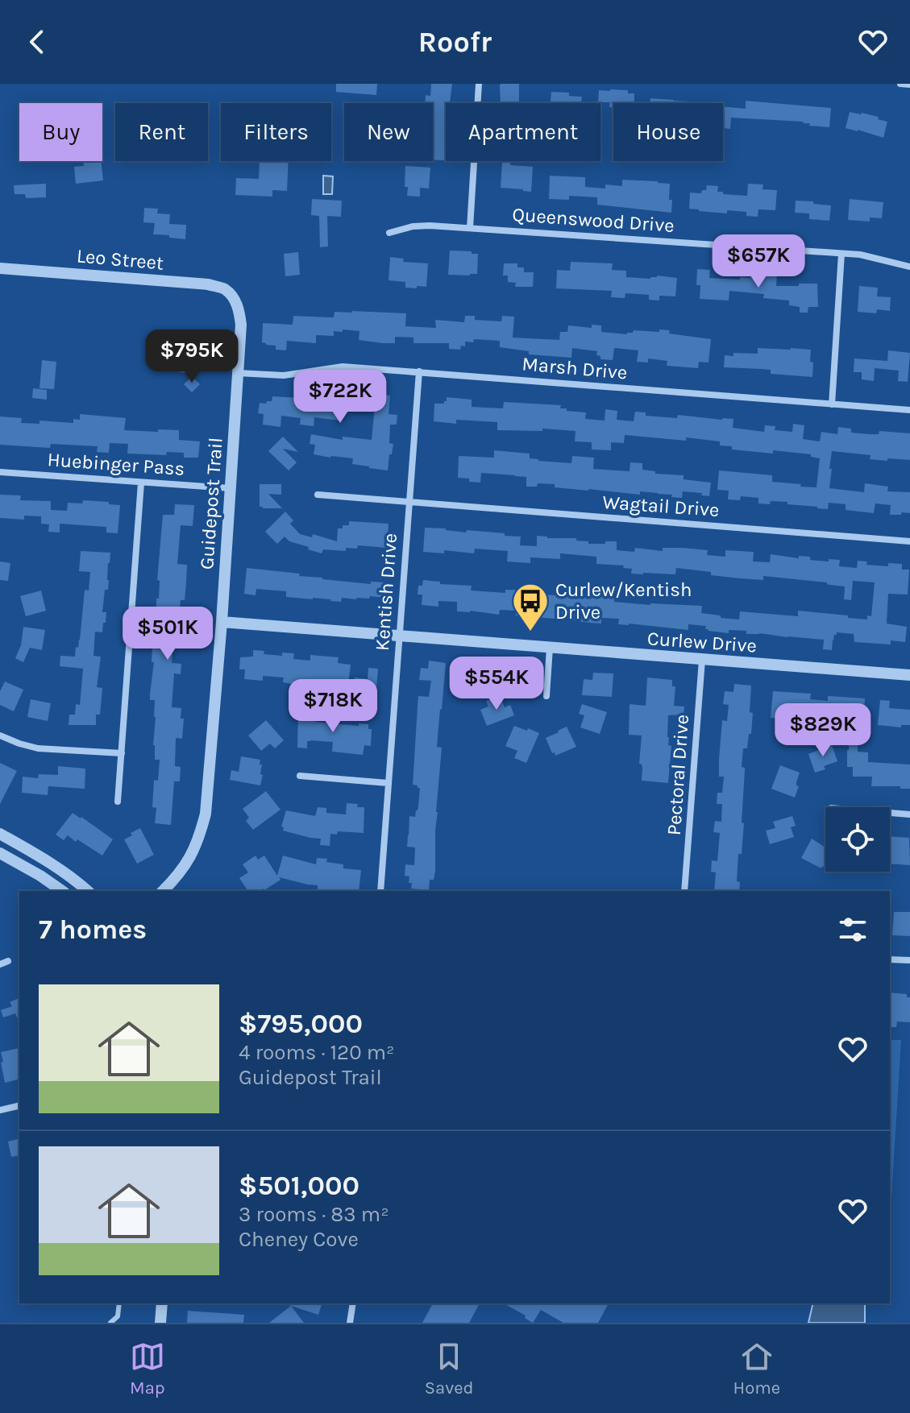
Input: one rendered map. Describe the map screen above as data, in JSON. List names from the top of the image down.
{
  "streets": {
    "street": [
      "Queenswood Drive",
      "Leo Street",
      "Marsh Drive",
      "Huebinger Pass",
      "Guidepost Trail",
      "Wagtail Drive",
      "Kentish Drive",
      "Curlew Drive",
      "Pectoral Drive"
    ]
  },
  "crossings": [
    ["Leo Street", "Guidepost Trail"],
    ["Marsh Drive", "Guidepost Trail"],
    ["Marsh Drive", "Kentish Drive"],
    ["Huebinger Pass", "Guidepost Trail"],
    ["Guidepost Trail", "Curlew Drive"],
    ["Wagtail Drive", "Kentish Drive"],
    ["Kentish Drive", "Curlew Drive"],
    ["Curlew Drive", "Pectoral Drive"]
  ],
  "places": {
    "bus stop": ["Curlew/Kentish Drive"]
  },
  "page": {
    "header": "Roofr",
    "chip": [
      "Buy",
      "Rent",
      "Filters",
      "New",
      "Apartment",
      "House"
    ],
    "price": [
      "$657K",
      "$795K",
      "$722K",
      "$501K",
      "$554K",
      "$718K",
      "$829K"
    ],
    "heading": "7 homes",
    "list": [
      {
        "name": "$795,000",
        "note": "4 rooms · 120 m² · Guidepost Trail"
      },
      {
        "name": "$501,000",
        "note": "3 rooms · 83 m² · Cheney Cove"
      }
    ],
    "tabs": ["Map", "Saved", "Home"]
  }
}
